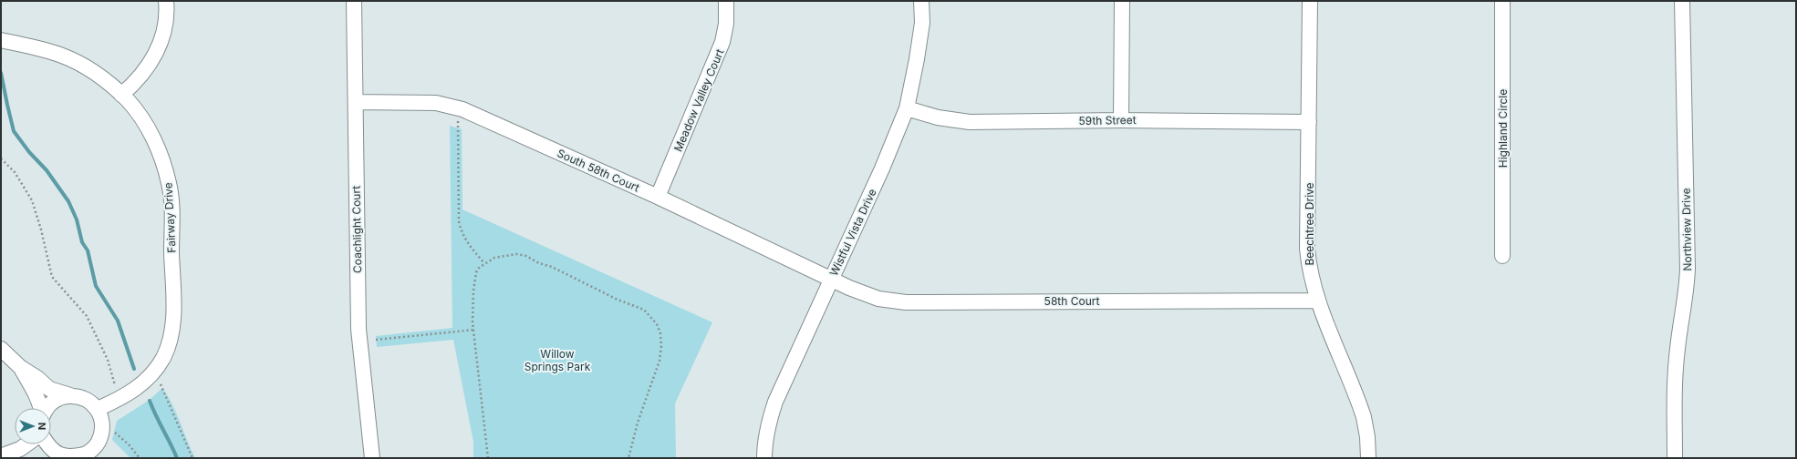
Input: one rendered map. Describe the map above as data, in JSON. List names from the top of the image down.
{
  "streets": {
    "street": [
      "Meadow Valley Court",
      "59th Street",
      "Highland Circle",
      "South 58th Court",
      "Fairway Drive",
      "Beechtree Drive",
      "Coachlight Court",
      "Northview Drive",
      "Wistful Vista Drive",
      "58th Court"
    ]
  },
  "crossings": [
    ["Meadow Valley Court", "South 58th Court"],
    ["59th Street", "Beechtree Drive"],
    ["59th Street", "Wistful Vista Drive"],
    ["South 58th Court", "Coachlight Court"],
    ["South 58th Court", "Wistful Vista Drive"],
    ["South 58th Court", "58th Court"],
    ["Beechtree Drive", "58th Court"],
    ["Wistful Vista Drive", "58th Court"]
  ],
  "parks": ["Willow Springs Park"],
  "north": "right"
}
